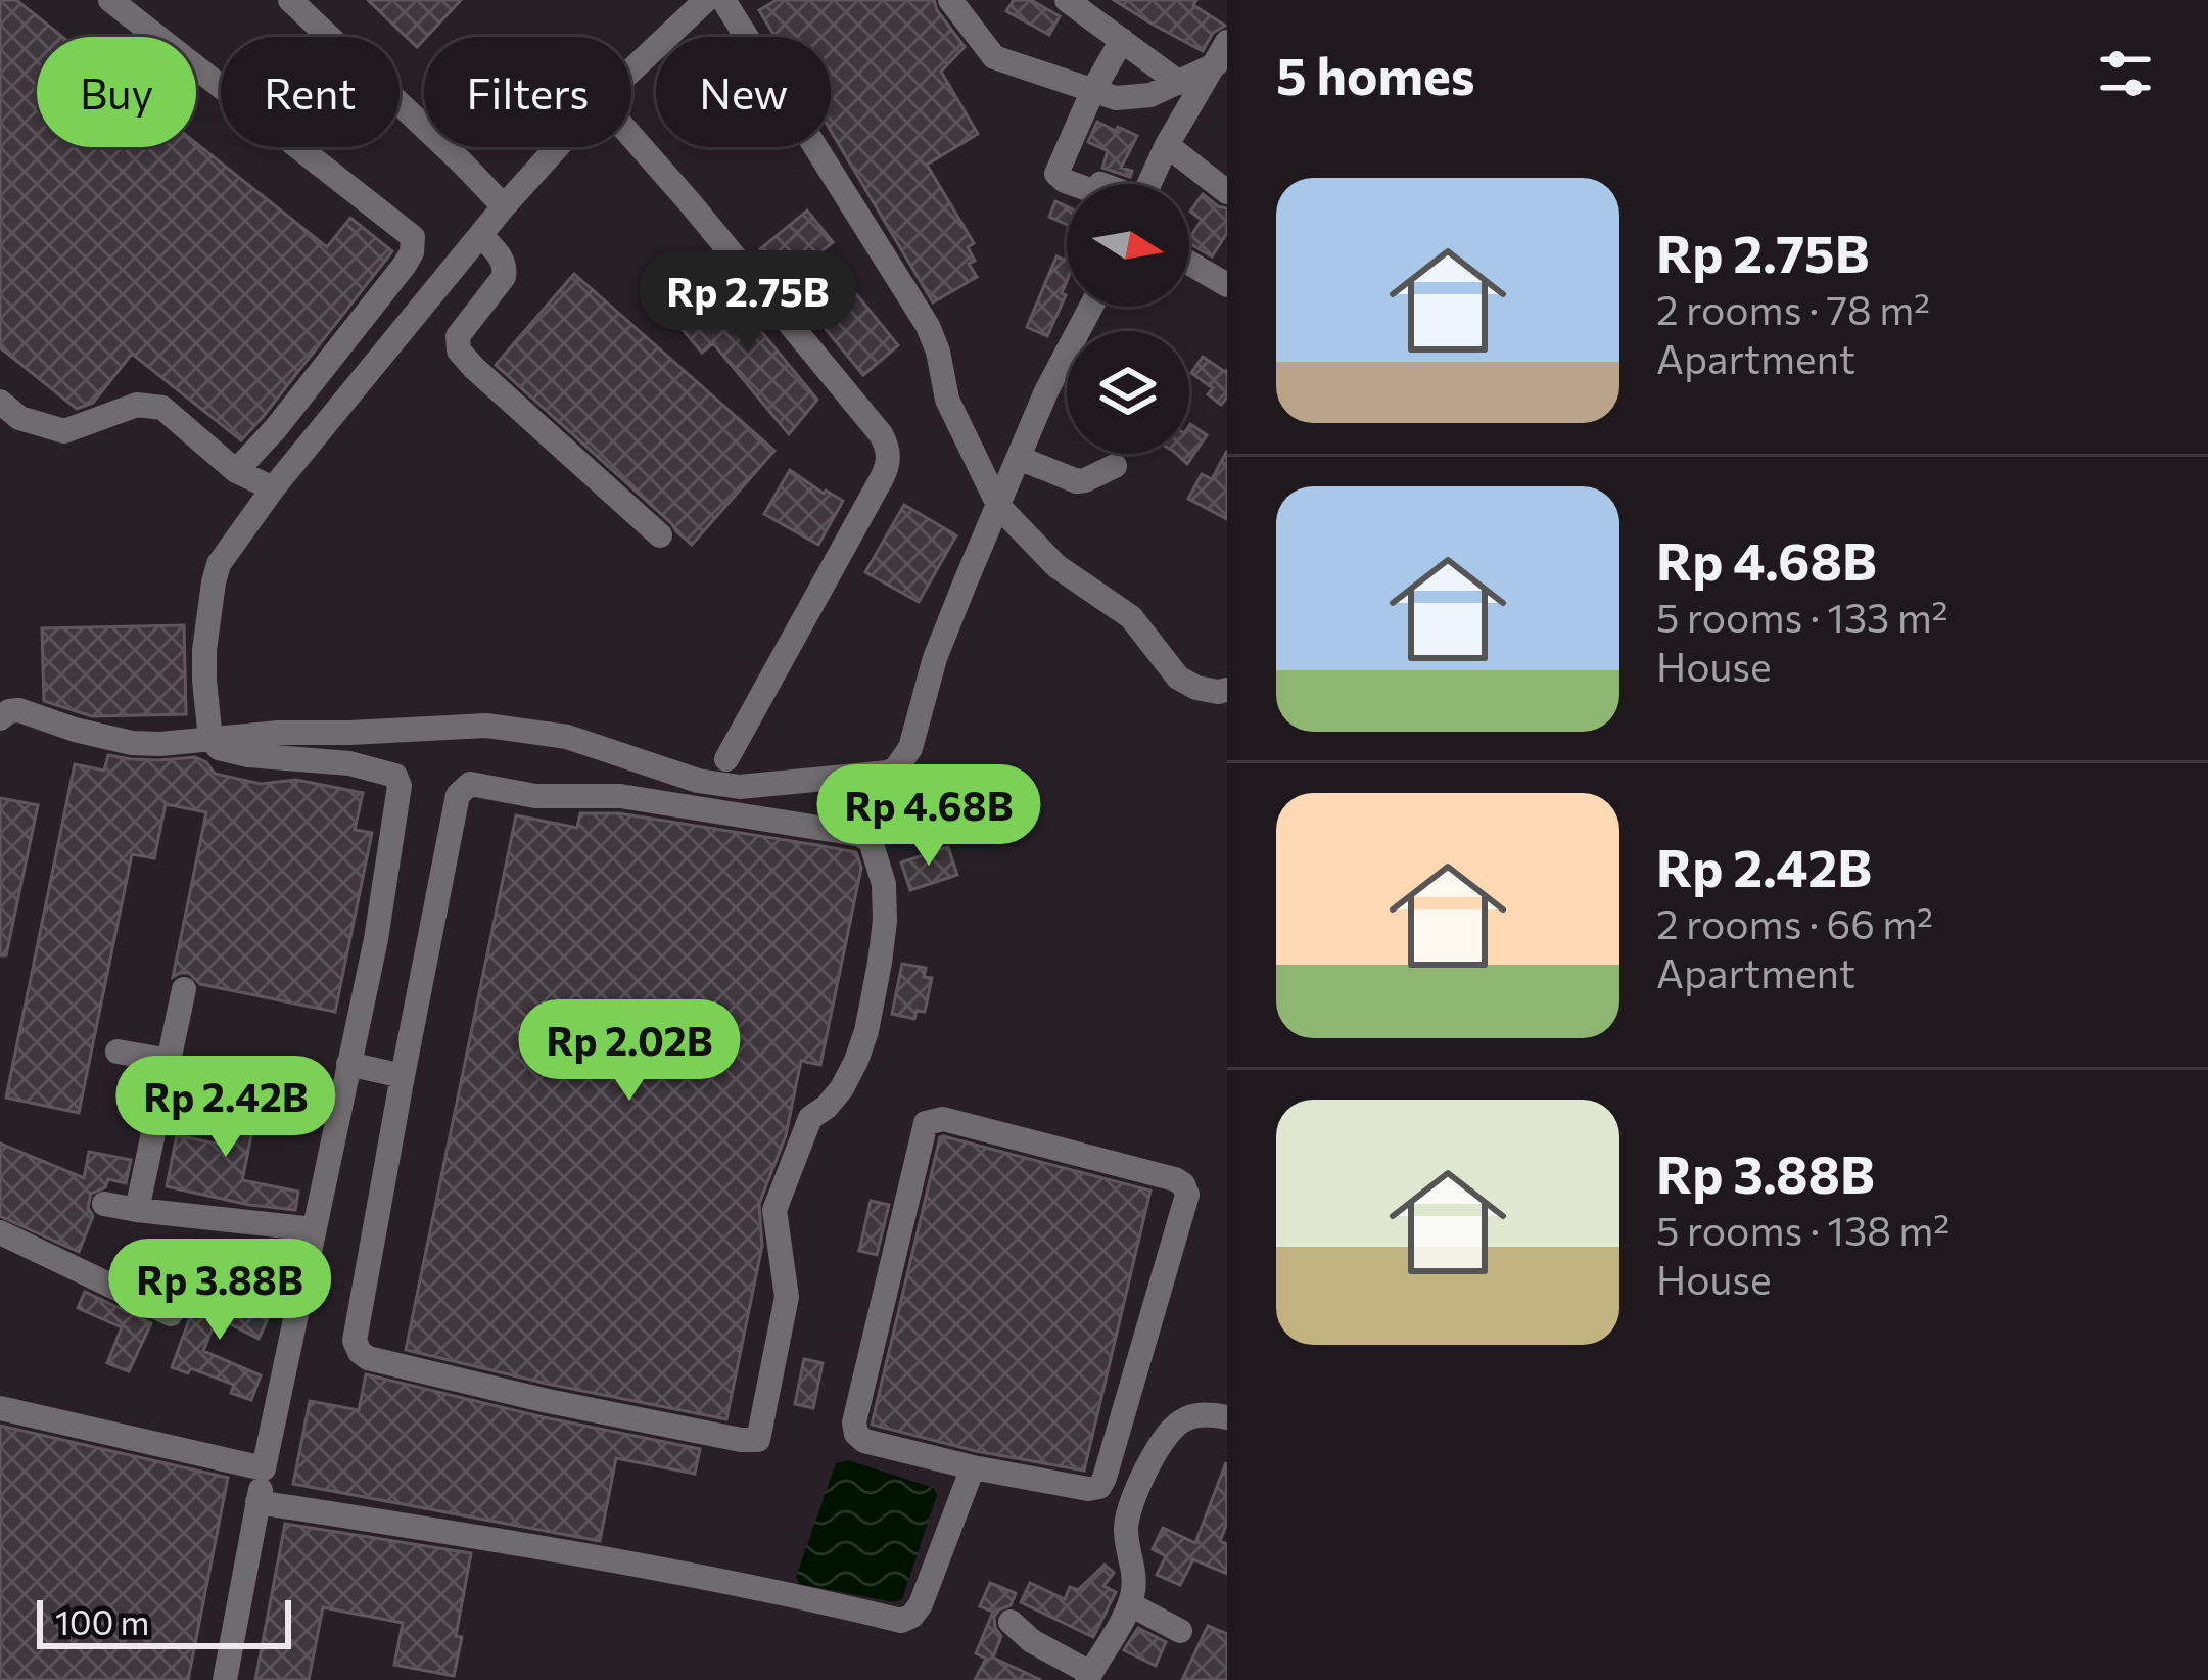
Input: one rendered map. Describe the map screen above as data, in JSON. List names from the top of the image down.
{
  "scale_bar": "100 m",
  "north": "right",
  "page": {
    "heading": "5 homes",
    "chip": [
      "Buy",
      "Rent",
      "Filters",
      "New"
    ],
    "list": [
      {
        "name": "Rp 2.75B",
        "note": "2 rooms · 78 m² · Apartment"
      },
      {
        "name": "Rp 4.68B",
        "note": "5 rooms · 133 m² · House"
      },
      {
        "name": "Rp 2.42B",
        "note": "2 rooms · 66 m² · Apartment"
      },
      {
        "name": "Rp 3.88B",
        "note": "5 rooms · 138 m² · House"
      }
    ],
    "price": [
      "Rp 2.75B",
      "Rp 4.68B",
      "Rp 2.02B",
      "Rp 2.42B",
      "Rp 3.88B"
    ],
    "scale": "100 m"
  }
}
